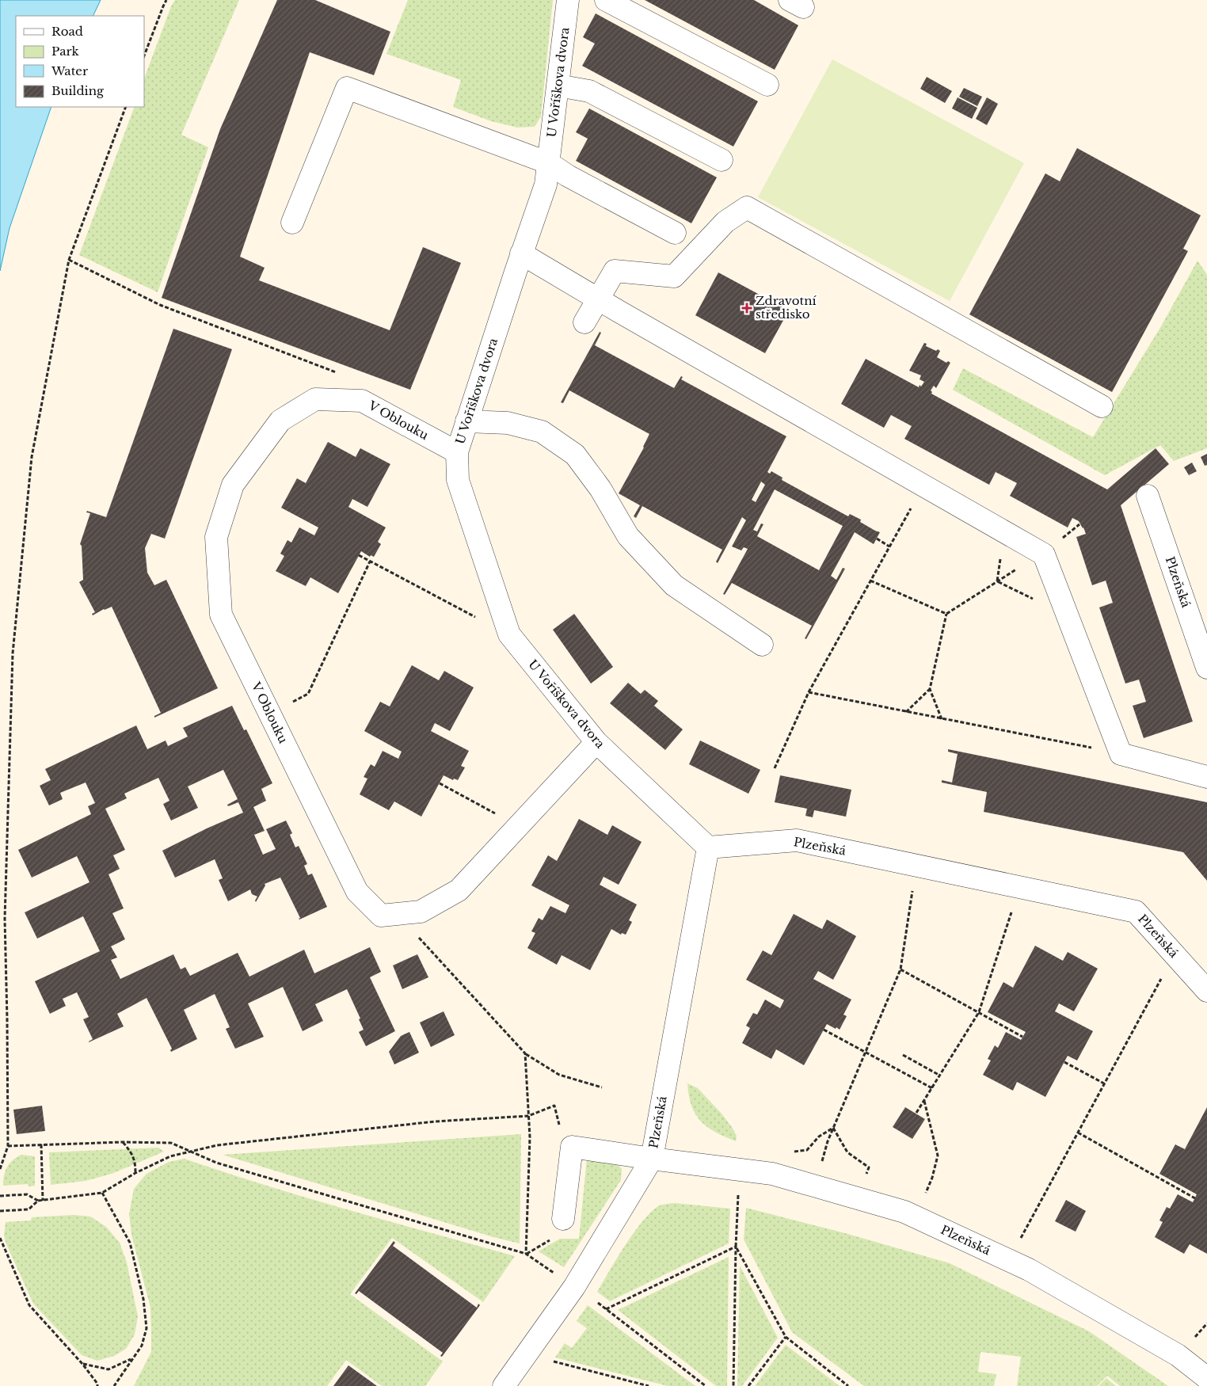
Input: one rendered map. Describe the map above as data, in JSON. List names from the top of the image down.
{
  "streets": {
    "street": ["U Voříškova dvora", "V Oblouku", "Plzeňská"]
  },
  "crossings": [
    ["U Voříškova dvora", "V Oblouku"],
    ["U Voříškova dvora", "Plzeňská"]
  ],
  "places": {
    "health": ["Zdravotní středisko"]
  },
  "legend": [
    "Road",
    "Park",
    "Water",
    "Building"
  ]
}
